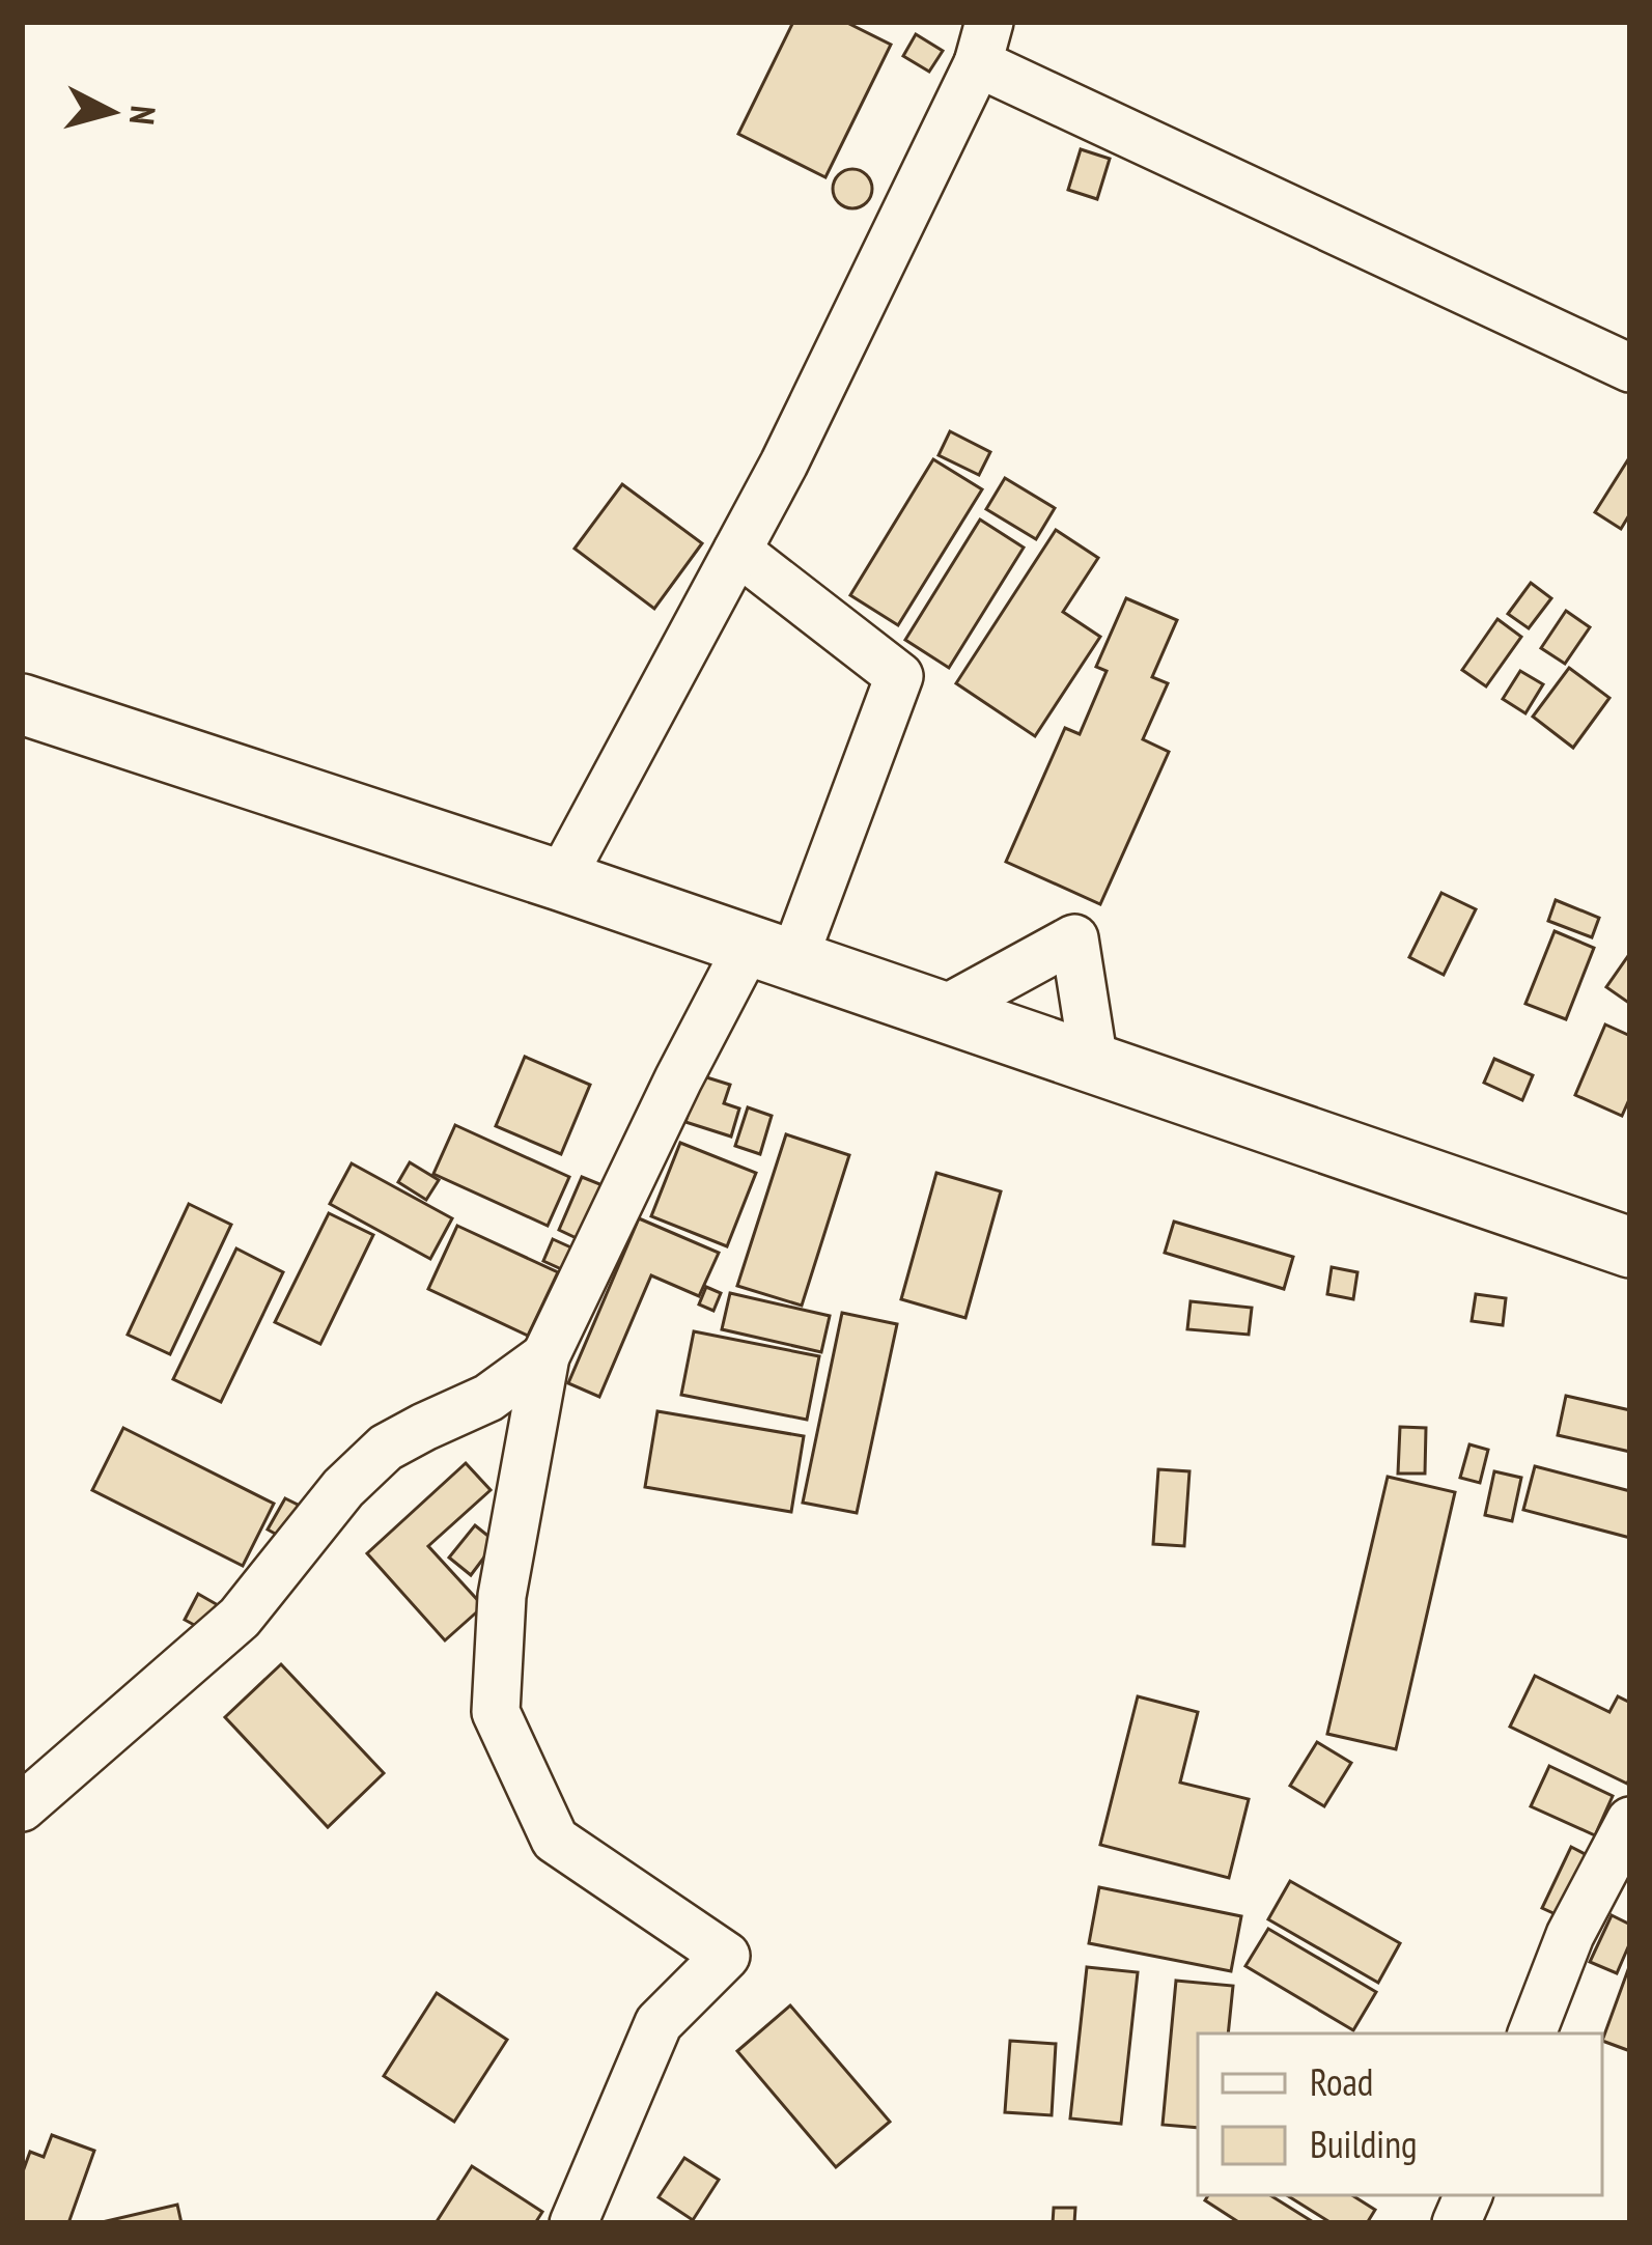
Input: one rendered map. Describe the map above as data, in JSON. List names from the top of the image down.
{
  "legend": ["Road", "Building"],
  "north": "right"
}
